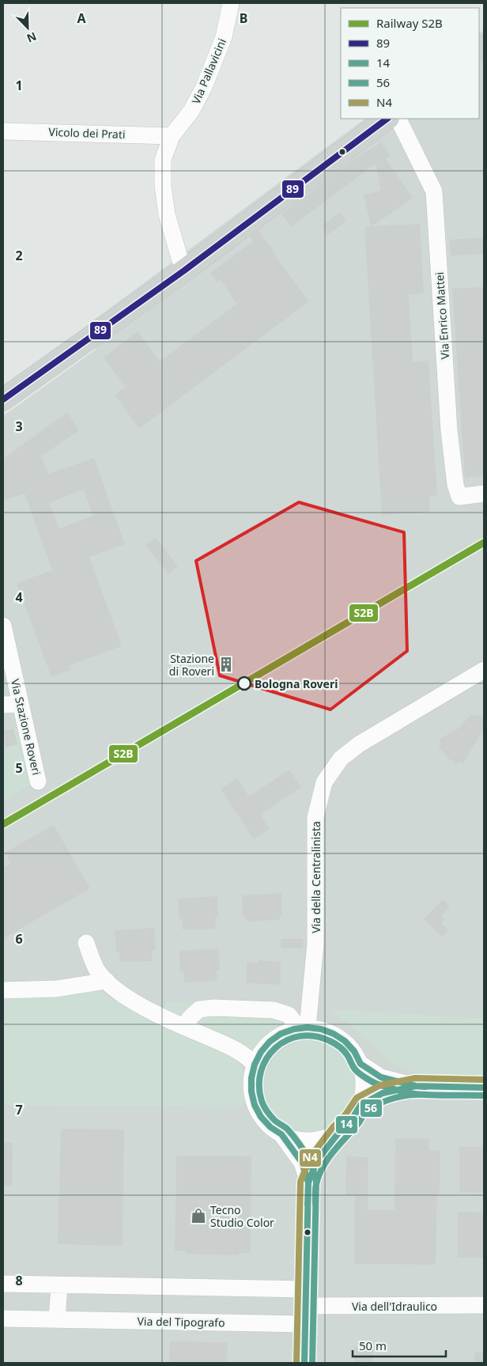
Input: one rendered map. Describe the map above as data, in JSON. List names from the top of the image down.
{
  "streets": {
    "street": [
      "Via Pallavicini",
      "Vicolo dei Prati",
      "Via Enrico Mattei",
      "Via Stazione Roveri",
      "Via della Centralinista",
      "Via dell'Idraulico",
      "Via del Tipografo"
    ]
  },
  "crossings": [
    ["Via Pallavicini", "Vicolo dei Prati"]
  ],
  "places": {
    "building": ["Stazione di Roveri"],
    "other": ["Bologna Roveri"],
    "shop": ["Tecno Studio Color"]
  },
  "lines": [
    "transit line 89",
    "rail line S2B",
    "transit line 14",
    "transit line 56",
    "transit line N4"
  ],
  "legend": [
    "Railway S2B",
    "89",
    "14",
    "56",
    "N4"
  ],
  "scale_bar": "50 m",
  "north": "bottom right",
  "grid": {
    "columns": ["A", "B"],
    "rows": [
      "1",
      "2",
      "3",
      "4",
      "5",
      "6",
      "7",
      "8"
    ]
  }
}
